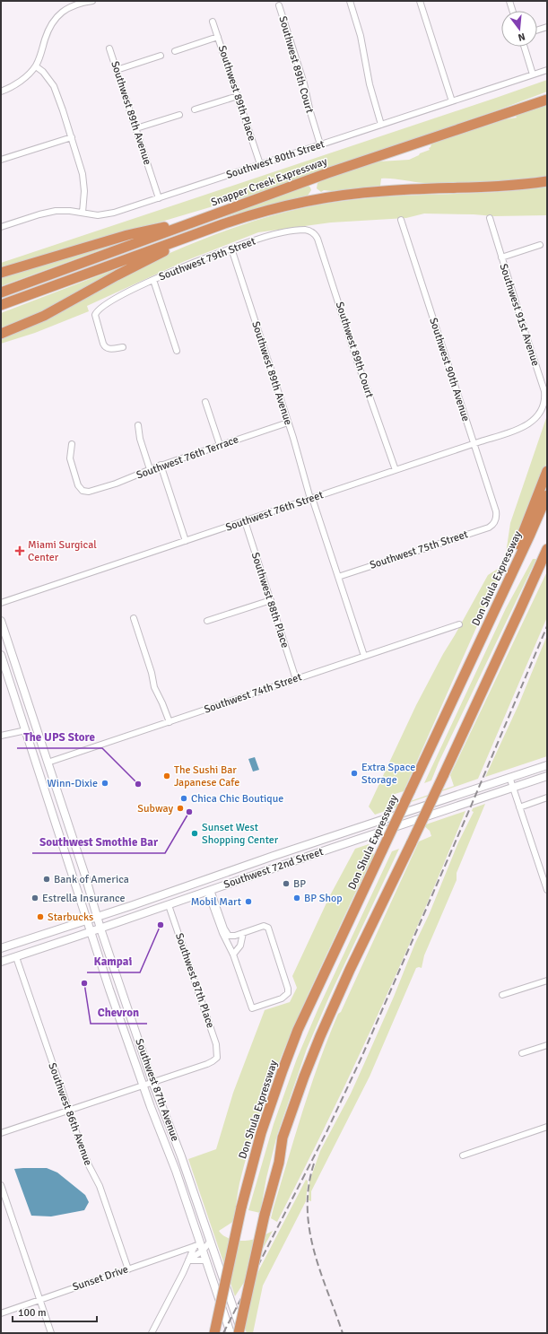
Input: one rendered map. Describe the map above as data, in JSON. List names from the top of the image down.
{
  "streets": {
    "highway": ["Snapper Creek Expressway", "Don Shula Expressway"],
    "main road": ["Southwest 72nd Street", "Southwest 87th Avenue"],
    "street": [
      "Southwest 89th Court",
      "Southwest 89th Place",
      "Southwest 89th Avenue",
      "Southwest 80th Street",
      "Southwest 79th Street",
      "Southwest 91st Avenue",
      "Southwest 90th Avenue",
      "Southwest 76th Terrace",
      "Southwest 76th Street",
      "Southwest 75th Street",
      "Southwest 88th Place",
      "Southwest 74th Street",
      "Southwest 87th Place",
      "Southwest 86th Avenue",
      "Sunset Drive"
    ]
  },
  "crossings": [
    ["Southwest 89th Court", "Southwest 80th Street"],
    ["Southwest 89th Court", "Southwest 79th Street"],
    ["Southwest 89th Court", "Southwest 76th Street"],
    ["Southwest 89th Place", "Southwest 80th Street"],
    ["Southwest 89th Avenue", "Southwest 80th Street"],
    ["Southwest 89th Avenue", "Southwest 79th Street"],
    ["Southwest 89th Avenue", "Southwest 76th Terrace"],
    ["Southwest 89th Avenue", "Southwest 76th Street"],
    ["Southwest 89th Avenue", "Southwest 75th Street"],
    ["Southwest 89th Avenue", "Southwest 74th Street"],
    ["Southwest 91st Avenue", "Southwest 76th Street"],
    ["Southwest 90th Avenue", "Southwest 76th Street"],
    ["Southwest 90th Avenue", "Southwest 75th Street"],
    ["Southwest 76th Street", "Southwest 88th Place"],
    ["Southwest 88th Place", "Southwest 74th Street"],
    ["Southwest 74th Street", "Southwest 87th Avenue"],
    ["Southwest 72nd Street", "Southwest 87th Place"],
    ["Southwest 72nd Street", "Southwest 87th Avenue"],
    ["Southwest 72nd Street", "Southwest 86th Avenue"],
    ["Southwest 87th Place", "Southwest 87th Avenue"],
    ["Southwest 87th Avenue", "Sunset Drive"],
    ["Southwest 86th Avenue", "Sunset Drive"]
  ],
  "places": {
    "health": ["Miami Surgical Center"],
    "other": [
      "Extra Space Storage",
      "The Sushi Bar Japanese Cafe",
      "Winn-Dixie",
      "The UPS Store",
      "Chica Chic Boutique",
      "Subway",
      "Southwest Smothie Bar",
      "Sunset West Shopping Center",
      "Bank of America",
      "BP",
      "Estrella Insurance",
      "BP Shop",
      "Mobil Mart",
      "Starbucks",
      "Kampai",
      "Chevron"
    ]
  },
  "scale_bar": "100 m",
  "north": "bottom"
}
